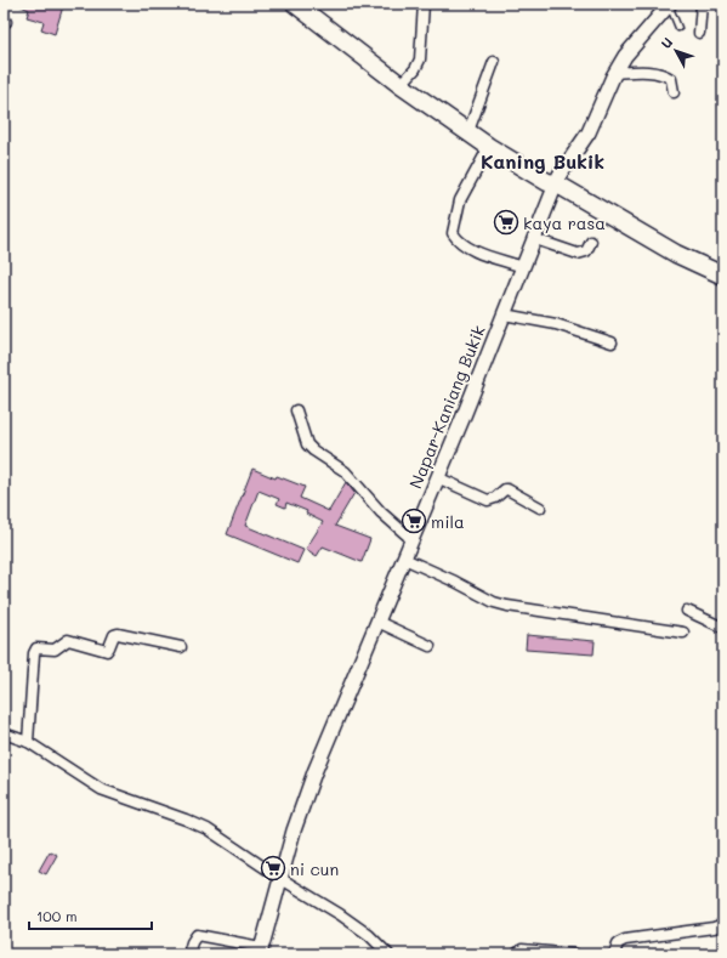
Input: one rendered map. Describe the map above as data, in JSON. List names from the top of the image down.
{
  "streets": {
    "street": ["Napar-Kaniang Bukik"]
  },
  "districts": ["Kaning Bukik"],
  "places": {
    "supermarket": ["kaya rasa", "mila", "ni cun"]
  },
  "scale_bar": "100 m",
  "north": "top left"
}
